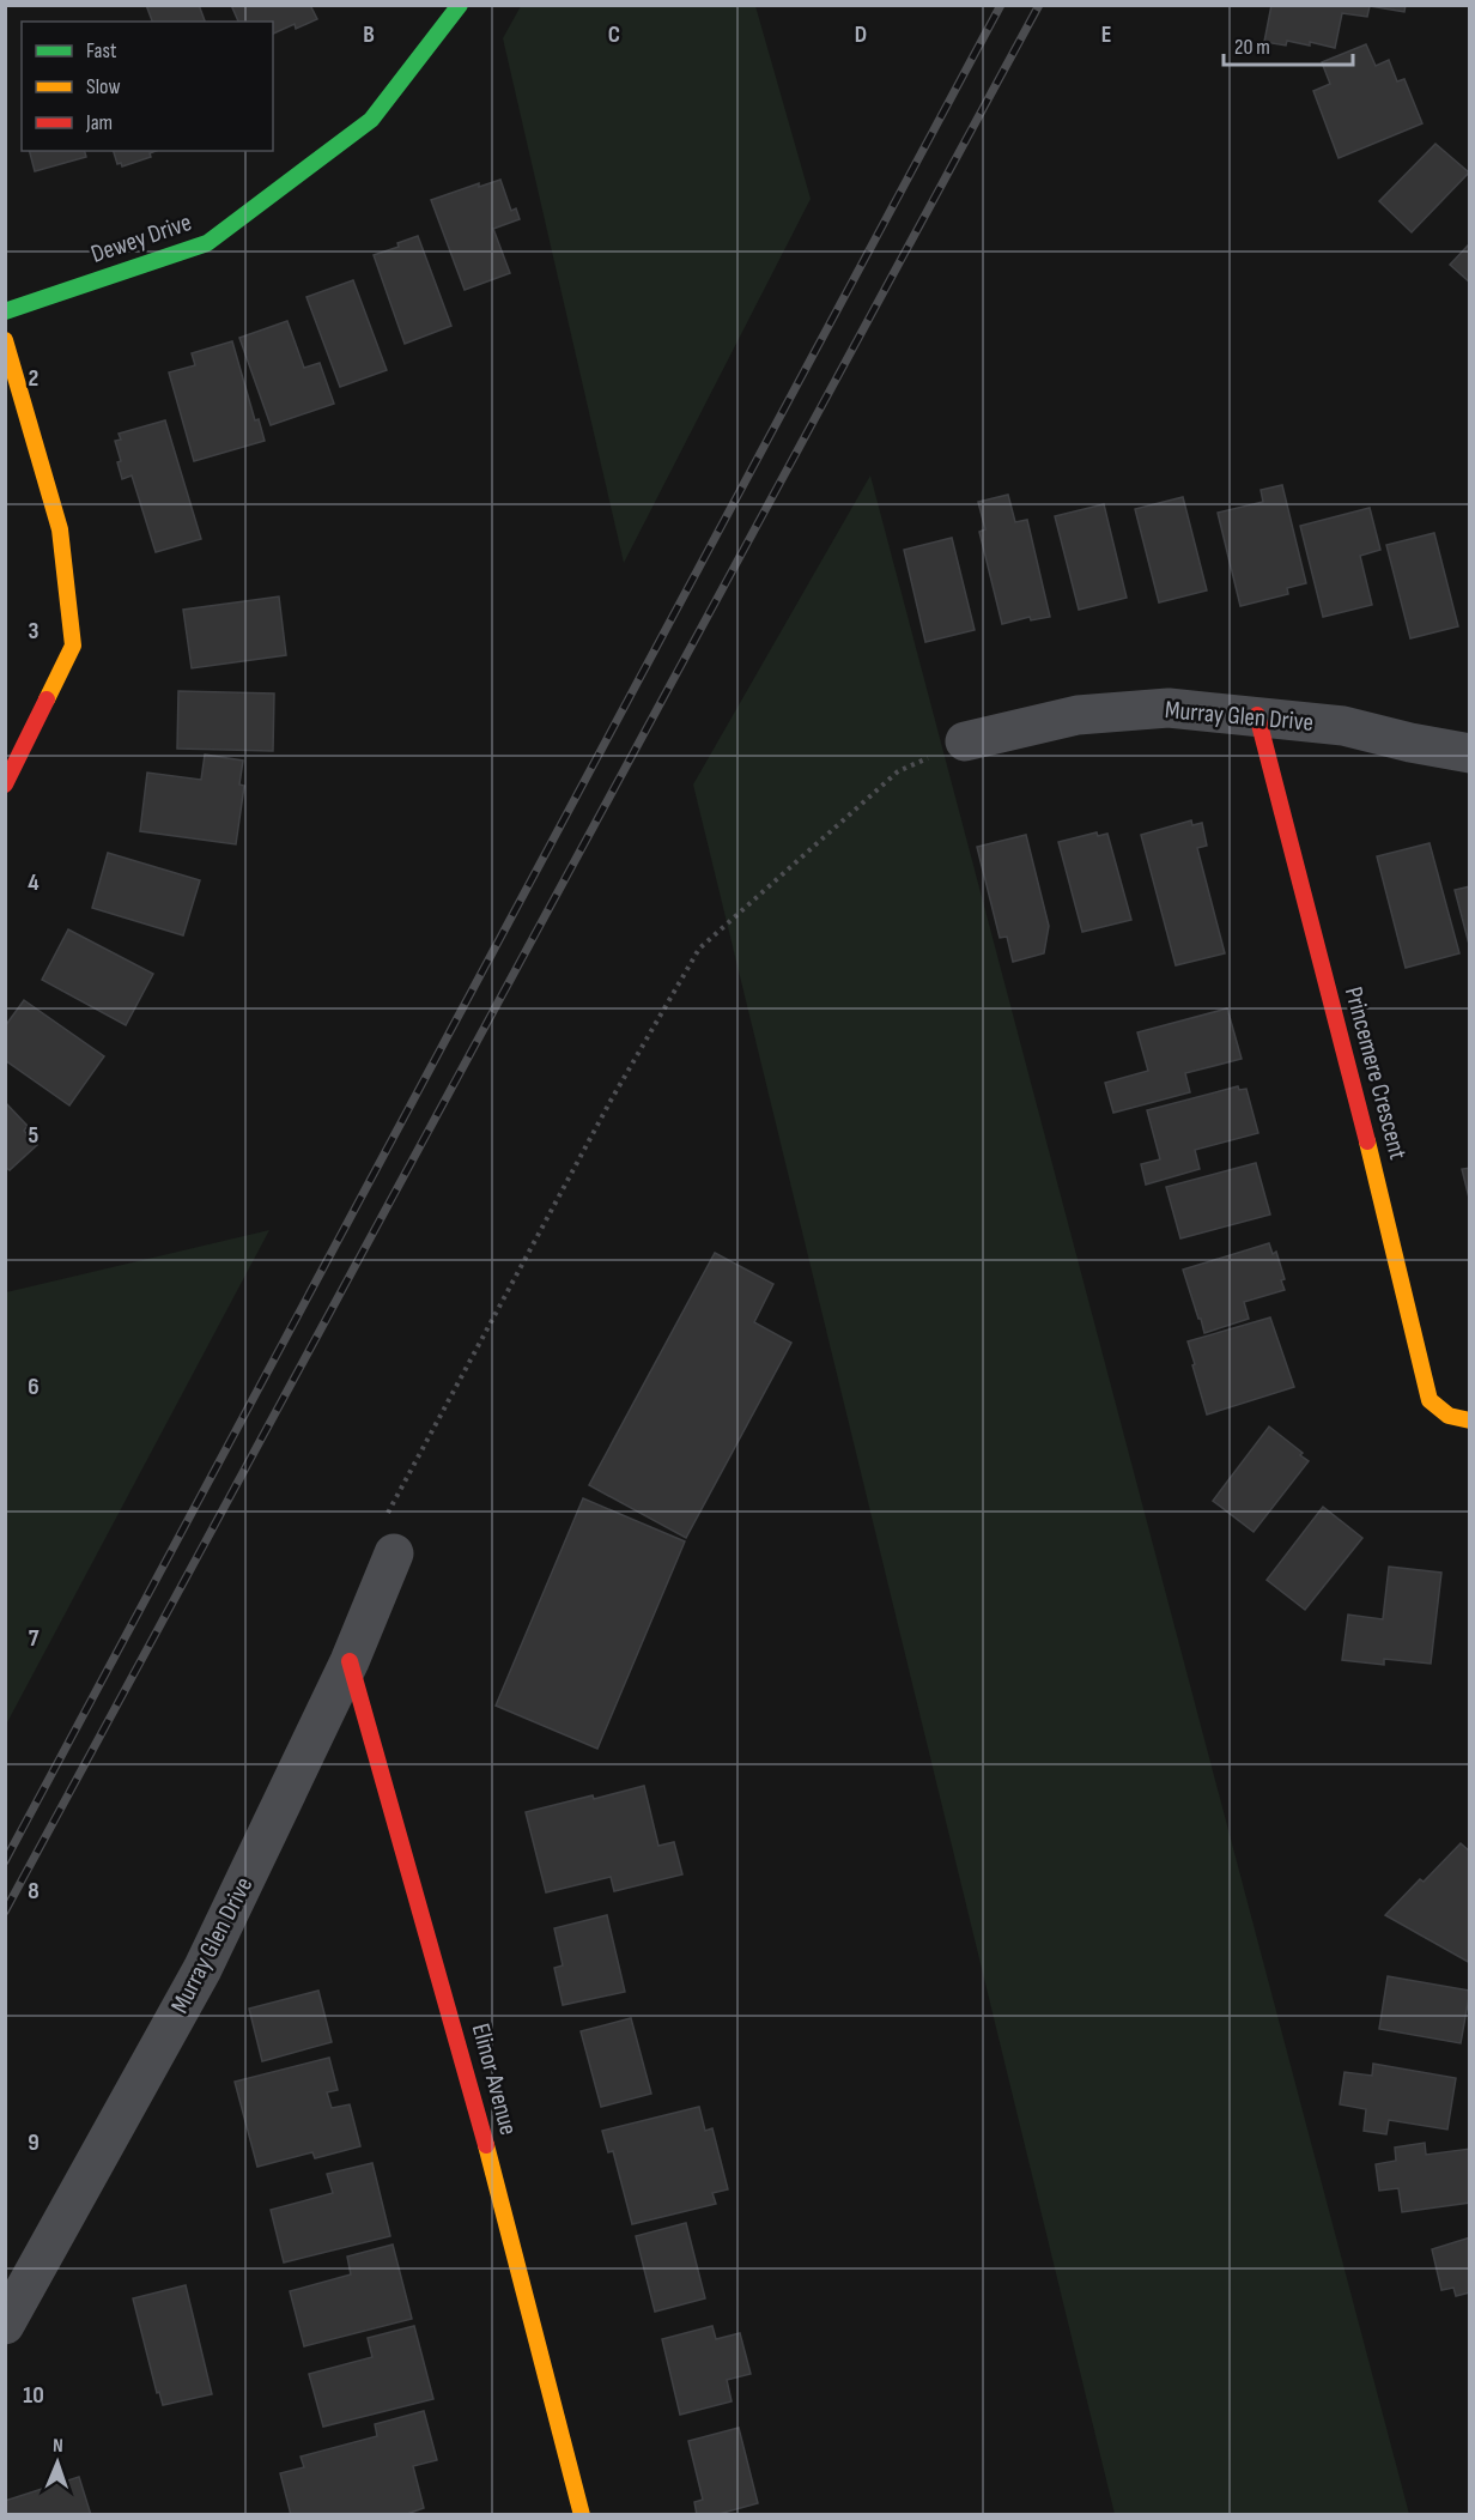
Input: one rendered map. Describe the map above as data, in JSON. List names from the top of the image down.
{
  "streets": {
    "street": [
      "Dewey Drive",
      "Murray Glen Drive",
      "Princemere Crescent",
      "Elinor Avenue"
    ]
  },
  "crossings": [
    ["Murray Glen Drive", "Princemere Crescent"],
    ["Murray Glen Drive", "Elinor Avenue"]
  ],
  "legend": ["Fast", "Slow", "Jam"],
  "scale_bar": "20 m",
  "north": "top",
  "grid": {
    "columns": [
      "B",
      "C",
      "D",
      "E"
    ],
    "rows": [
      "2",
      "3",
      "4",
      "5",
      "6",
      "7",
      "8",
      "9",
      "10"
    ]
  }
}
